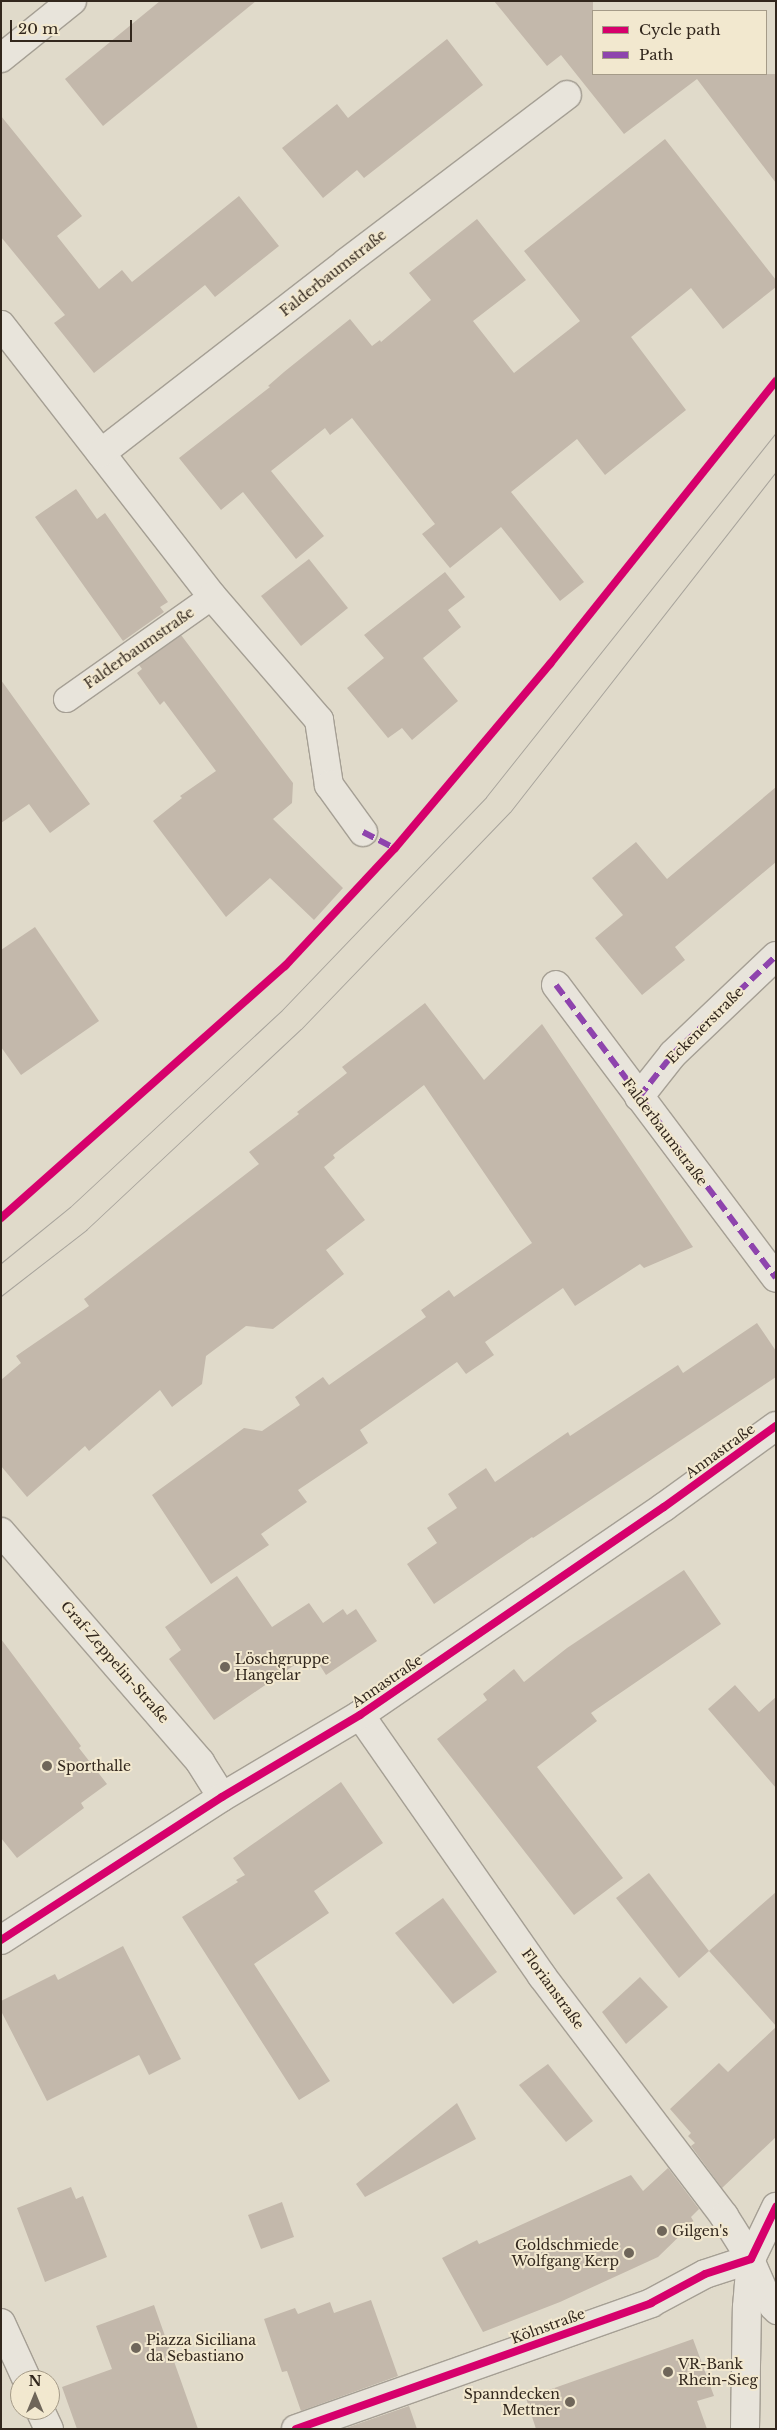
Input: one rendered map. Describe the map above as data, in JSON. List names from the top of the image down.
{
  "streets": {
    "street": [
      "Falderbaumstraße",
      "Eckenerstraße",
      "Annastraße",
      "Graf-Zeppelin-Straße",
      "Florianstraße",
      "Kölnstraße"
    ]
  },
  "crossings": [
    ["Falderbaumstraße", "Eckenerstraße"],
    ["Annastraße", "Graf-Zeppelin-Straße"],
    ["Annastraße", "Florianstraße"],
    ["Florianstraße", "Kölnstraße"]
  ],
  "places": [
    "Löschgruppe Hangelar",
    "Sporthalle",
    "Gilgen's",
    "Goldschmiede Wolfgang Kerp",
    "Piazza Siciliana da Sebastiano",
    "VR-Bank Rhein-Sieg",
    "Spanndecken Mettner"
  ],
  "legend": ["Cycle path", "Path"],
  "scale_bar": "20 m",
  "north": "top"
}
